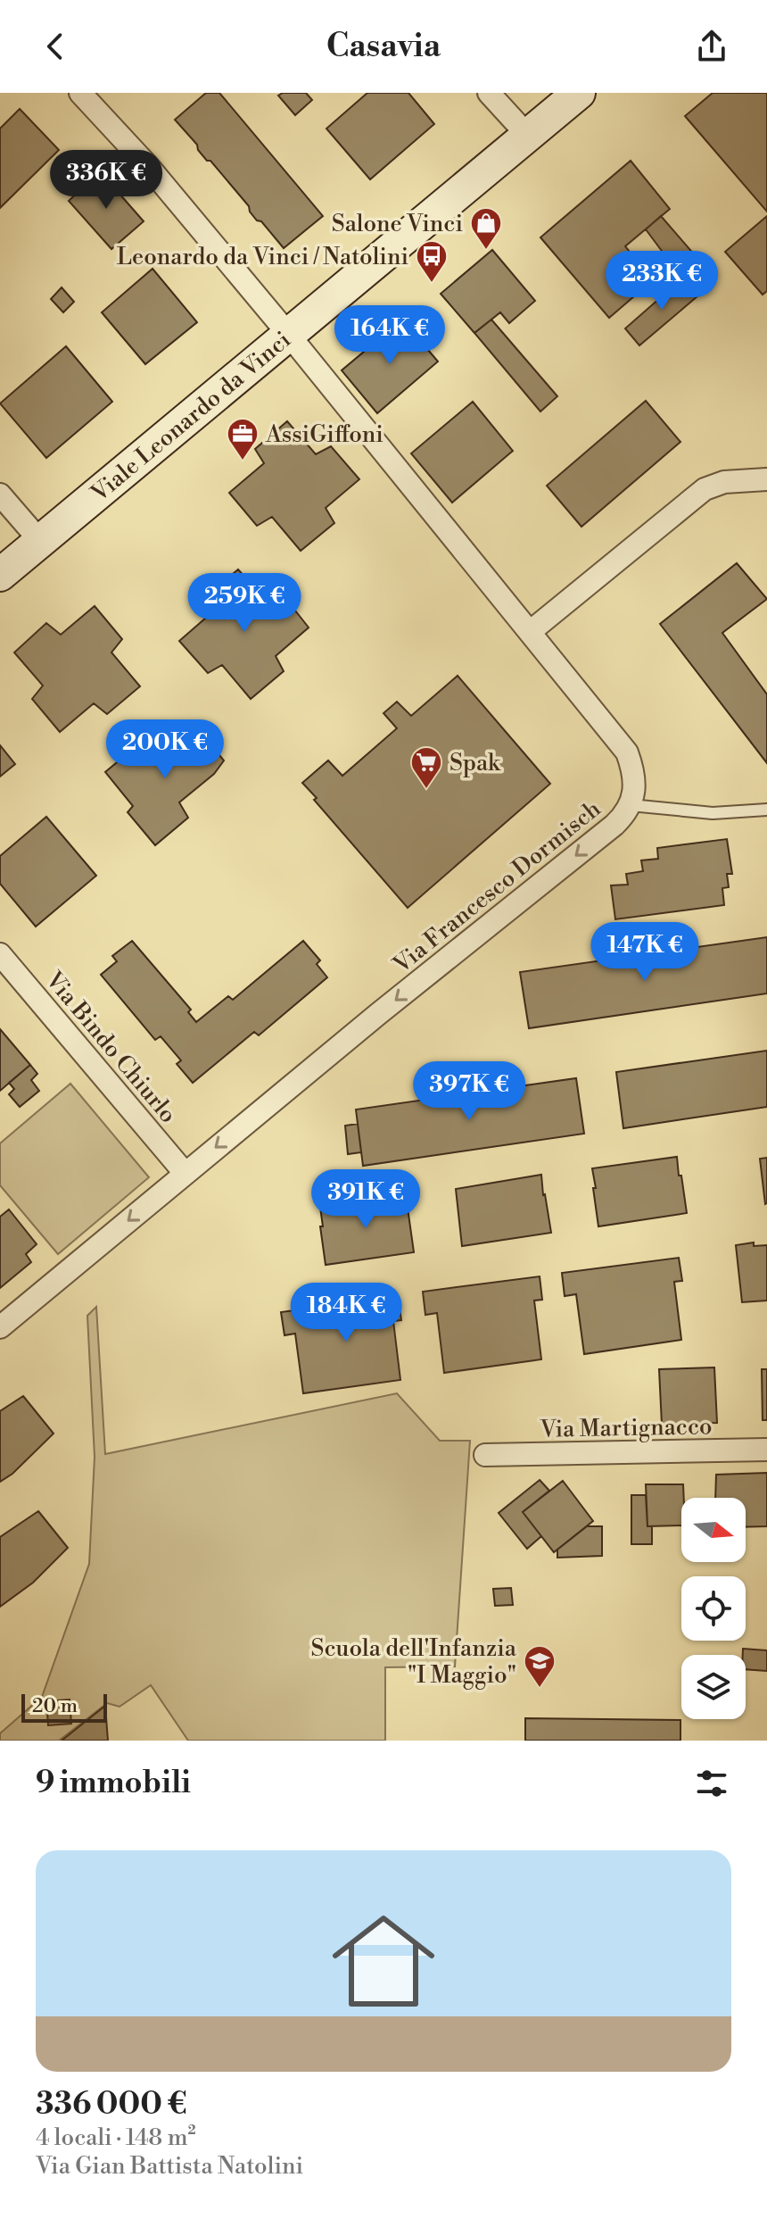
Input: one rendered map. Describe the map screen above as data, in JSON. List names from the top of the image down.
{
  "streets": {
    "main road": ["Viale Leonardo da Vinci"],
    "street": ["Via Francesco Dormisch", "Via Bindo Chiurlo", "Via Martignacco"]
  },
  "crossings": [
    ["Viale Leonardo da Vinci", "Via Francesco Dormisch"],
    ["Via Francesco Dormisch", "Via Bindo Chiurlo"]
  ],
  "one_way": ["Via Francesco Dormisch"],
  "places": {
    "shop": ["Salone Vinci"],
    "bus stop": ["Leonardo da Vinci / Natolini"],
    "office": ["AssiGiffoni"],
    "supermarket": ["Spak"],
    "school or university": ["Scuola dell'Infanzia \"I Maggio\""]
  },
  "scale_bar": "20 m",
  "north": "right",
  "page": {
    "header": "Casavia",
    "price": [
      "336K €",
      "233K €",
      "164K €",
      "259K €",
      "200K €",
      "147K €",
      "397K €",
      "391K €",
      "184K €"
    ],
    "scale": "20 m",
    "heading": "9 immobili",
    "list": [
      {
        "name": "336 000 €",
        "note": "4 locali · 148 m² · Via Gian Battista Natolini"
      }
    ]
  }
}
